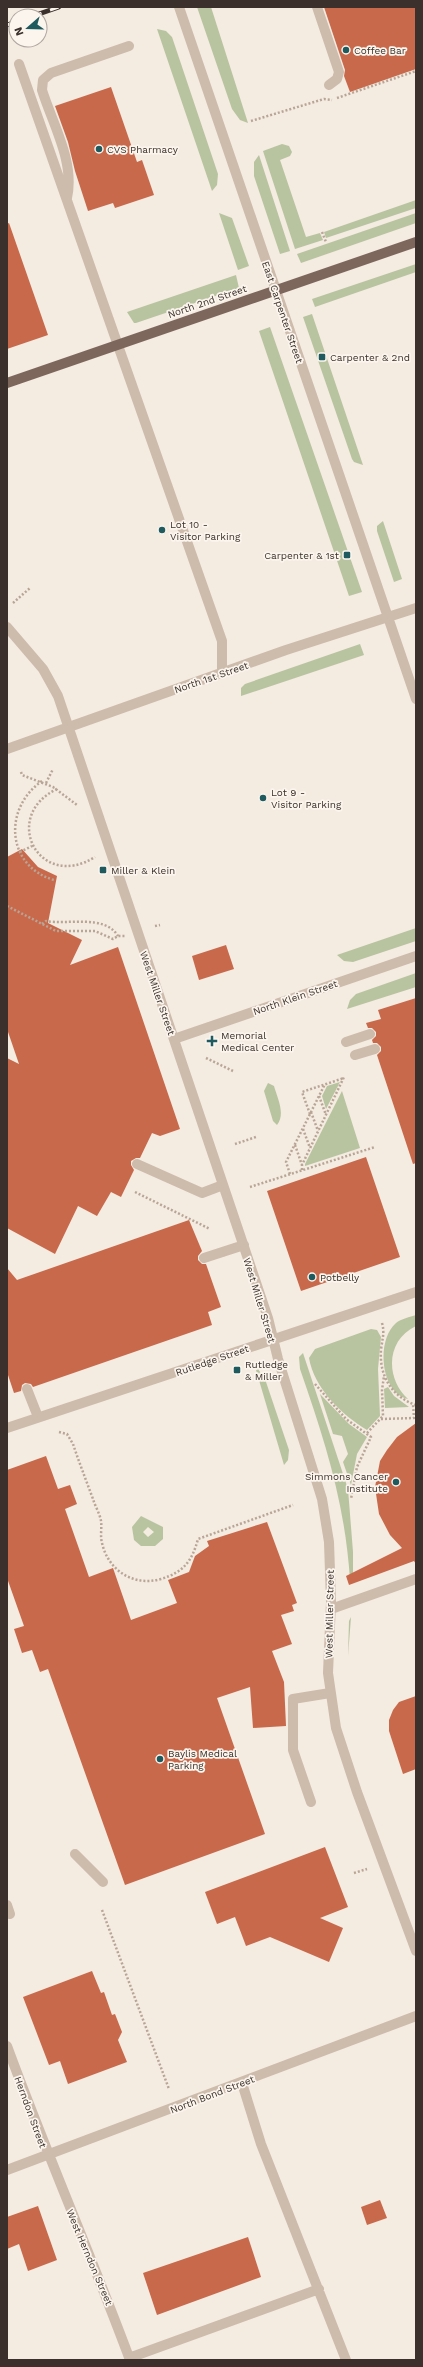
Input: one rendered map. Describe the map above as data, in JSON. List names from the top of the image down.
{
  "streets": {
    "main road": ["North 2nd Street"],
    "street": [
      "East Carpenter Street",
      "North 1st Street",
      "West Miller Street",
      "North Klein Street",
      "Rutledge Street",
      "North Bond Street",
      "Herndon Street",
      "West Herndon Street"
    ]
  },
  "crossings": [
    ["North 2nd Street", "East Carpenter Street"],
    ["East Carpenter Street", "North 1st Street"],
    ["North 1st Street", "West Miller Street"],
    ["West Miller Street", "North Klein Street"],
    ["West Miller Street", "Rutledge Street"],
    ["North Bond Street", "Herndon Street"],
    ["North Bond Street", "West Herndon Street"],
    ["Herndon Street", "West Herndon Street"]
  ],
  "places": {
    "other": [
      "Coffee Bar",
      "CVS Pharmacy",
      "Lot 10 - Visitor Parking",
      "Lot 9 - Visitor Parking",
      "Potbelly",
      "Simmons Cancer Institute",
      "Baylis Medical Parking"
    ],
    "transit": [
      "Carpenter & 2nd",
      "Carpenter & 1st",
      "Miller & Klein",
      "Rutledge & Miller"
    ],
    "health": ["Memorial Medical Center"]
  },
  "north": "left"
}
